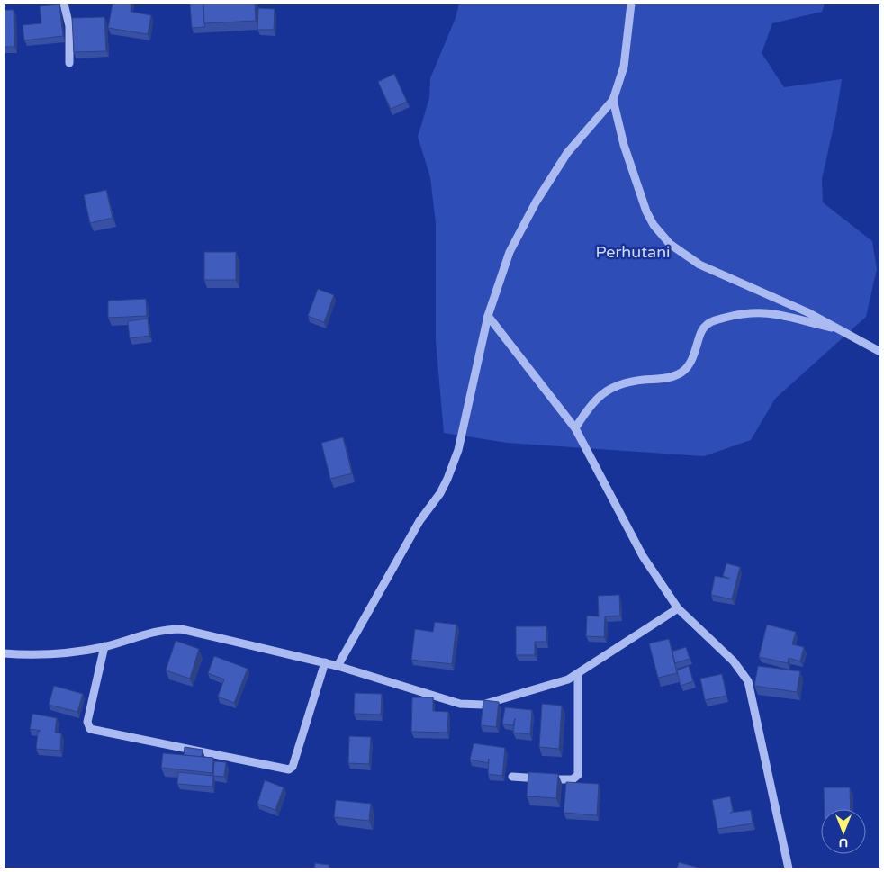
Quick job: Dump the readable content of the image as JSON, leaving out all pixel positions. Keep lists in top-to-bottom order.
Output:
{
  "parks": ["Perhutani"],
  "north": "bottom"
}
